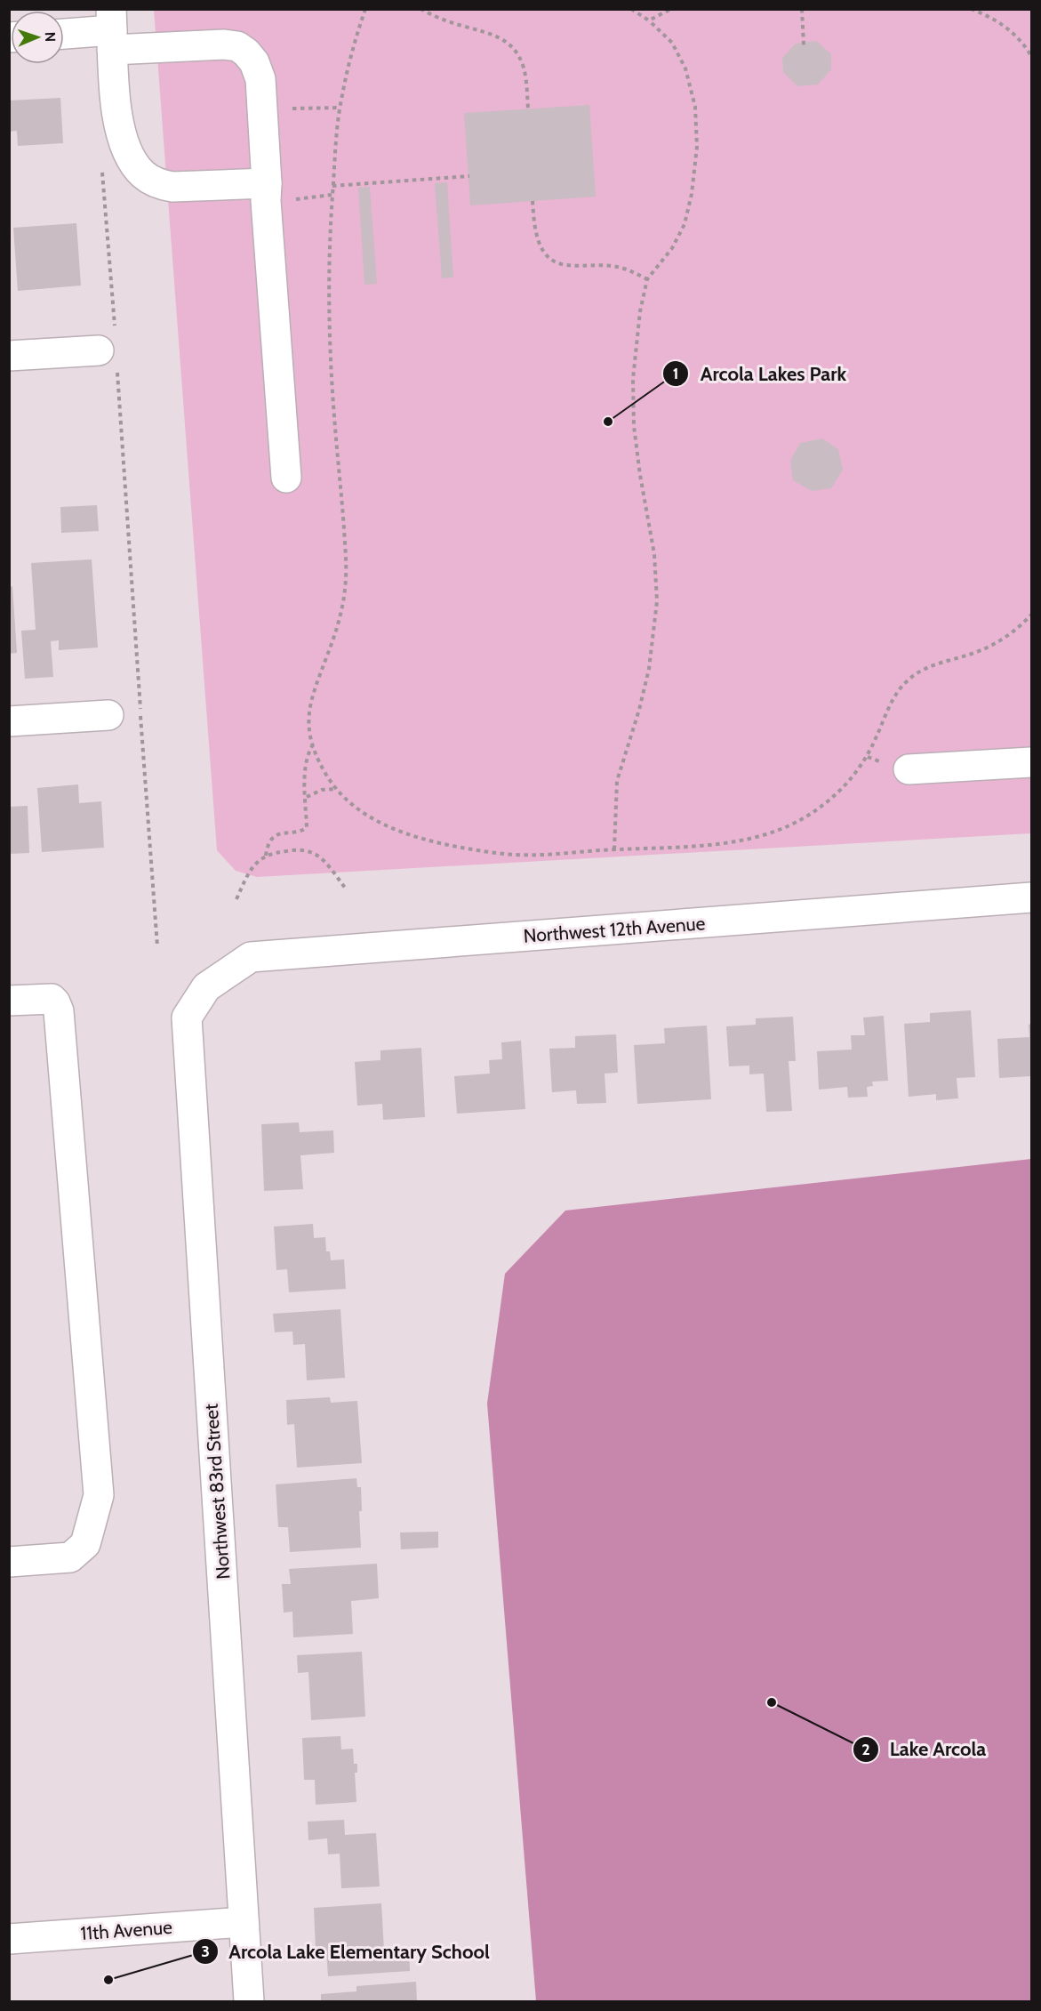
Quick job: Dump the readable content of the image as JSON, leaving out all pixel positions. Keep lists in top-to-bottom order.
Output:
{
  "streets": {
    "street": ["Northwest 12th Avenue", "Northwest 83rd Street", "11th Avenue"]
  },
  "crossings": [
    ["Northwest 12th Avenue", "Northwest 83rd Street"],
    ["Northwest 83rd Street", "11th Avenue"]
  ],
  "places": ["Arcola Lakes Park", "Lake Arcola", "Arcola Lake Elementary School"],
  "north": "right"
}
